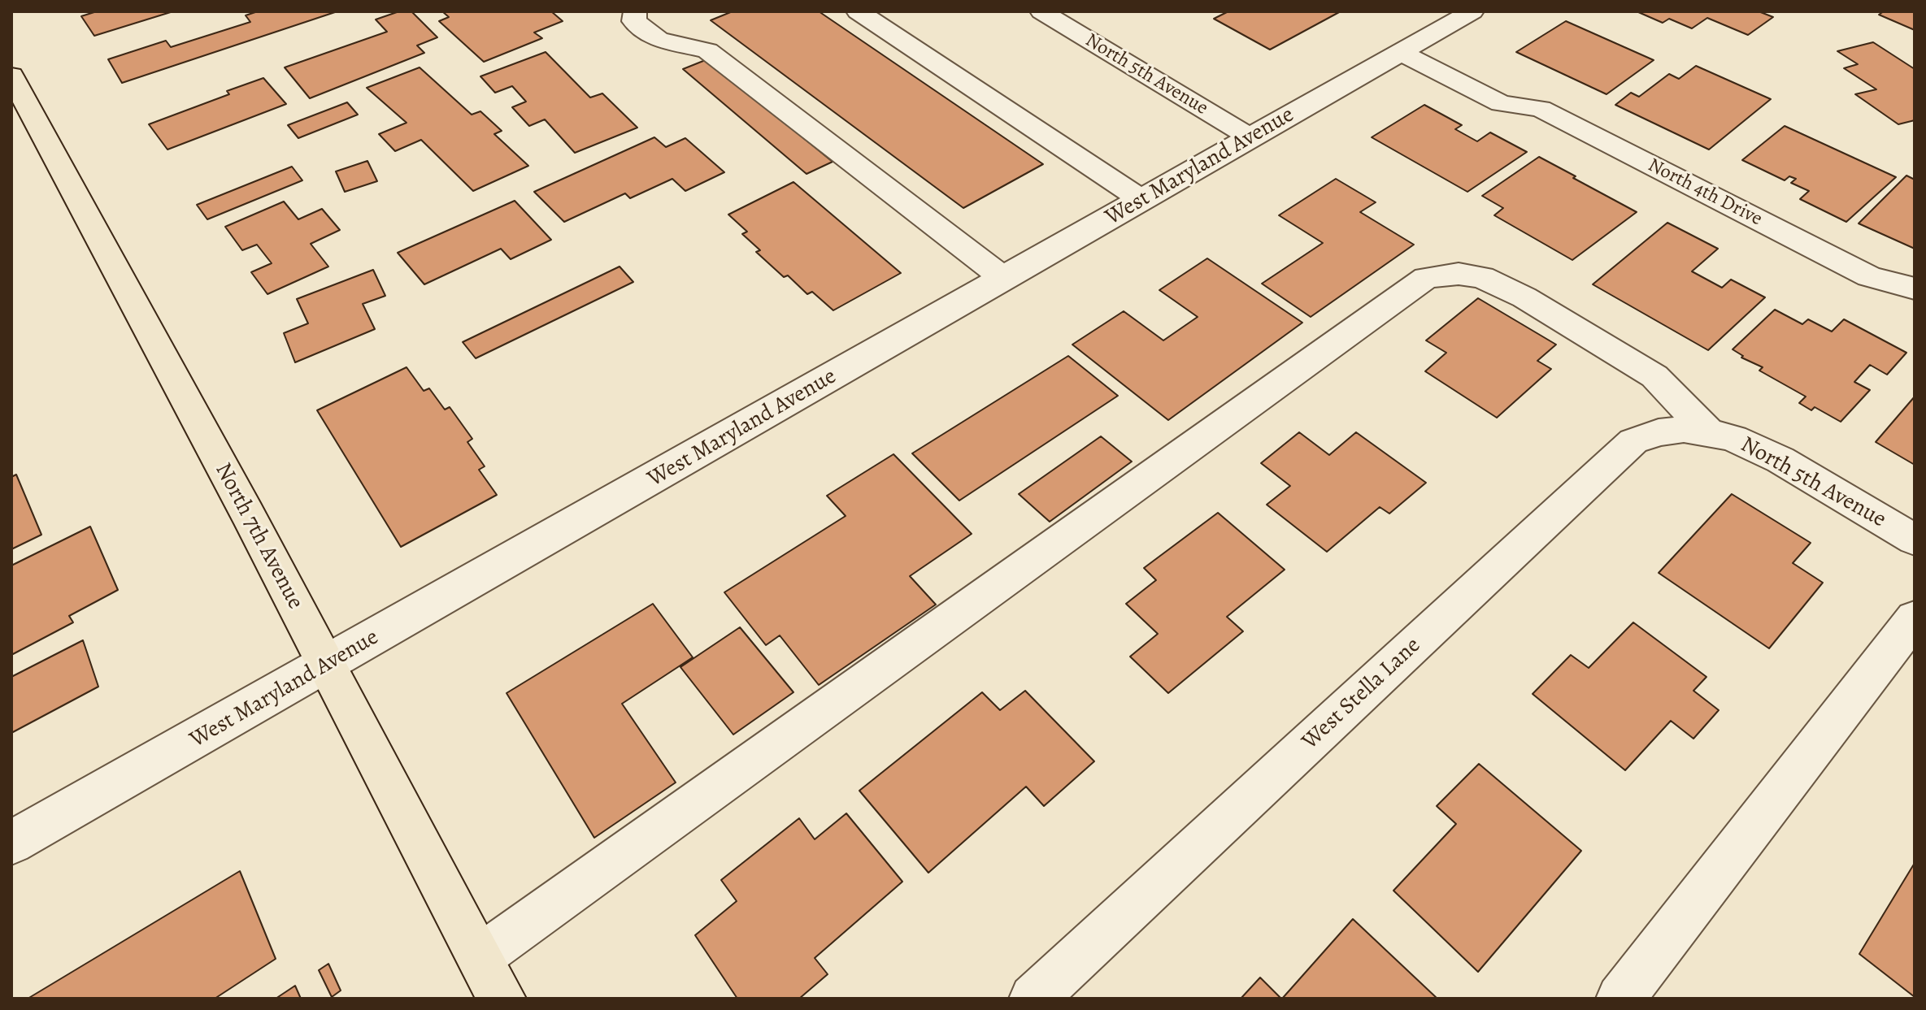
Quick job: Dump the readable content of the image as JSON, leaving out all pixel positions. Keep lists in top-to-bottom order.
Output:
{
  "streets": {
    "main road": ["North 7th Avenue"],
    "street": [
      "North 5th Avenue",
      "West Maryland Avenue",
      "North 4th Drive",
      "West Stella Lane"
    ]
  },
  "crossings": [
    ["North 5th Avenue", "West Maryland Avenue"],
    ["North 5th Avenue", "West Stella Lane"],
    ["West Maryland Avenue", "North 4th Drive"],
    ["West Maryland Avenue", "North 7th Avenue"]
  ]
}
